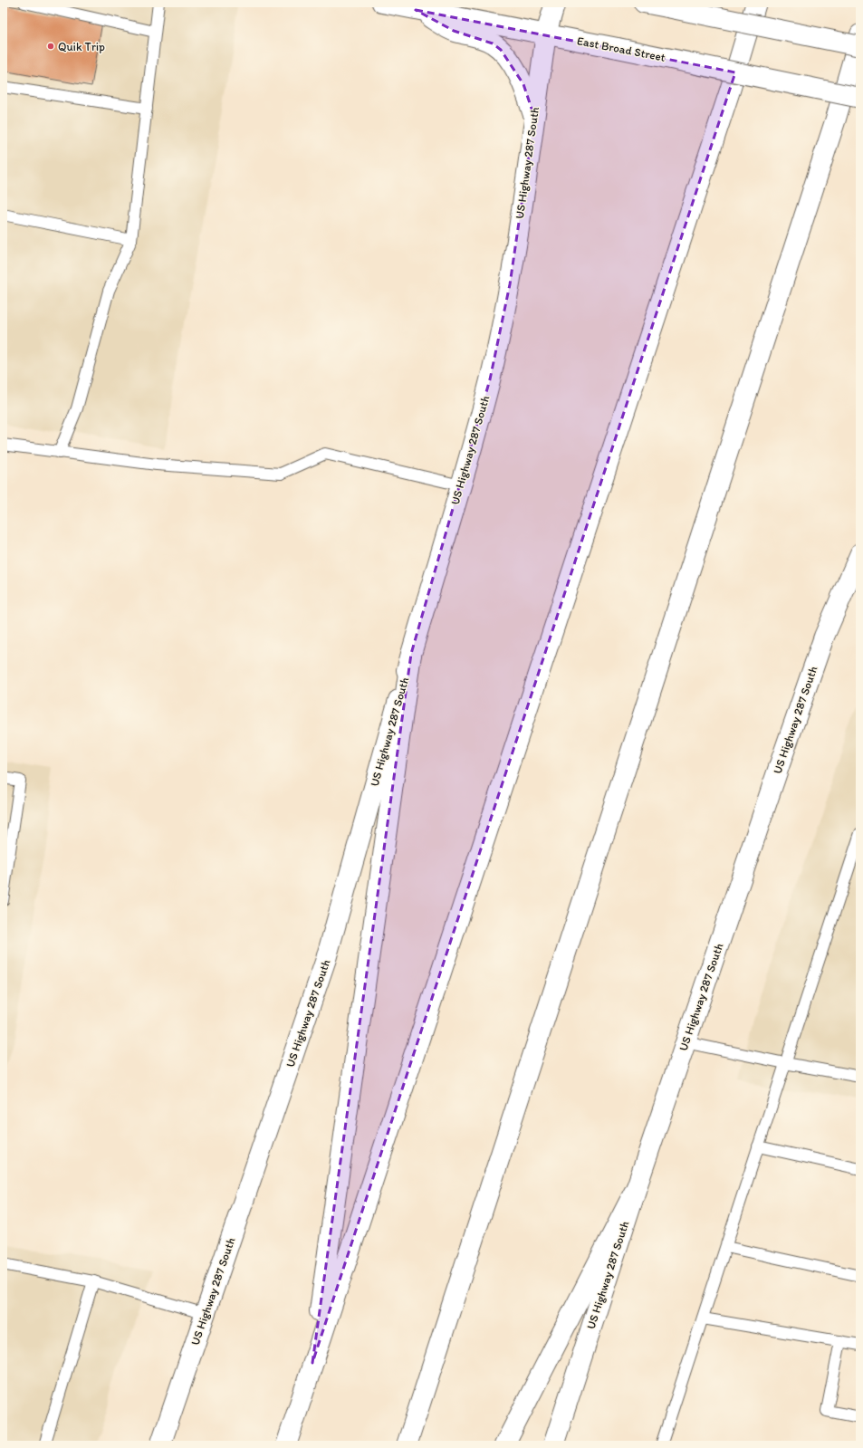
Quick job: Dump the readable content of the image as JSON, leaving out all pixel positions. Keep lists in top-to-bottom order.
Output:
{
  "streets": {
    "main road": ["East Broad Street", "US Highway 287 South"]
  },
  "crossings": [
    ["East Broad Street", "US Highway 287 South"]
  ],
  "places": ["Quik Trip"]
}
